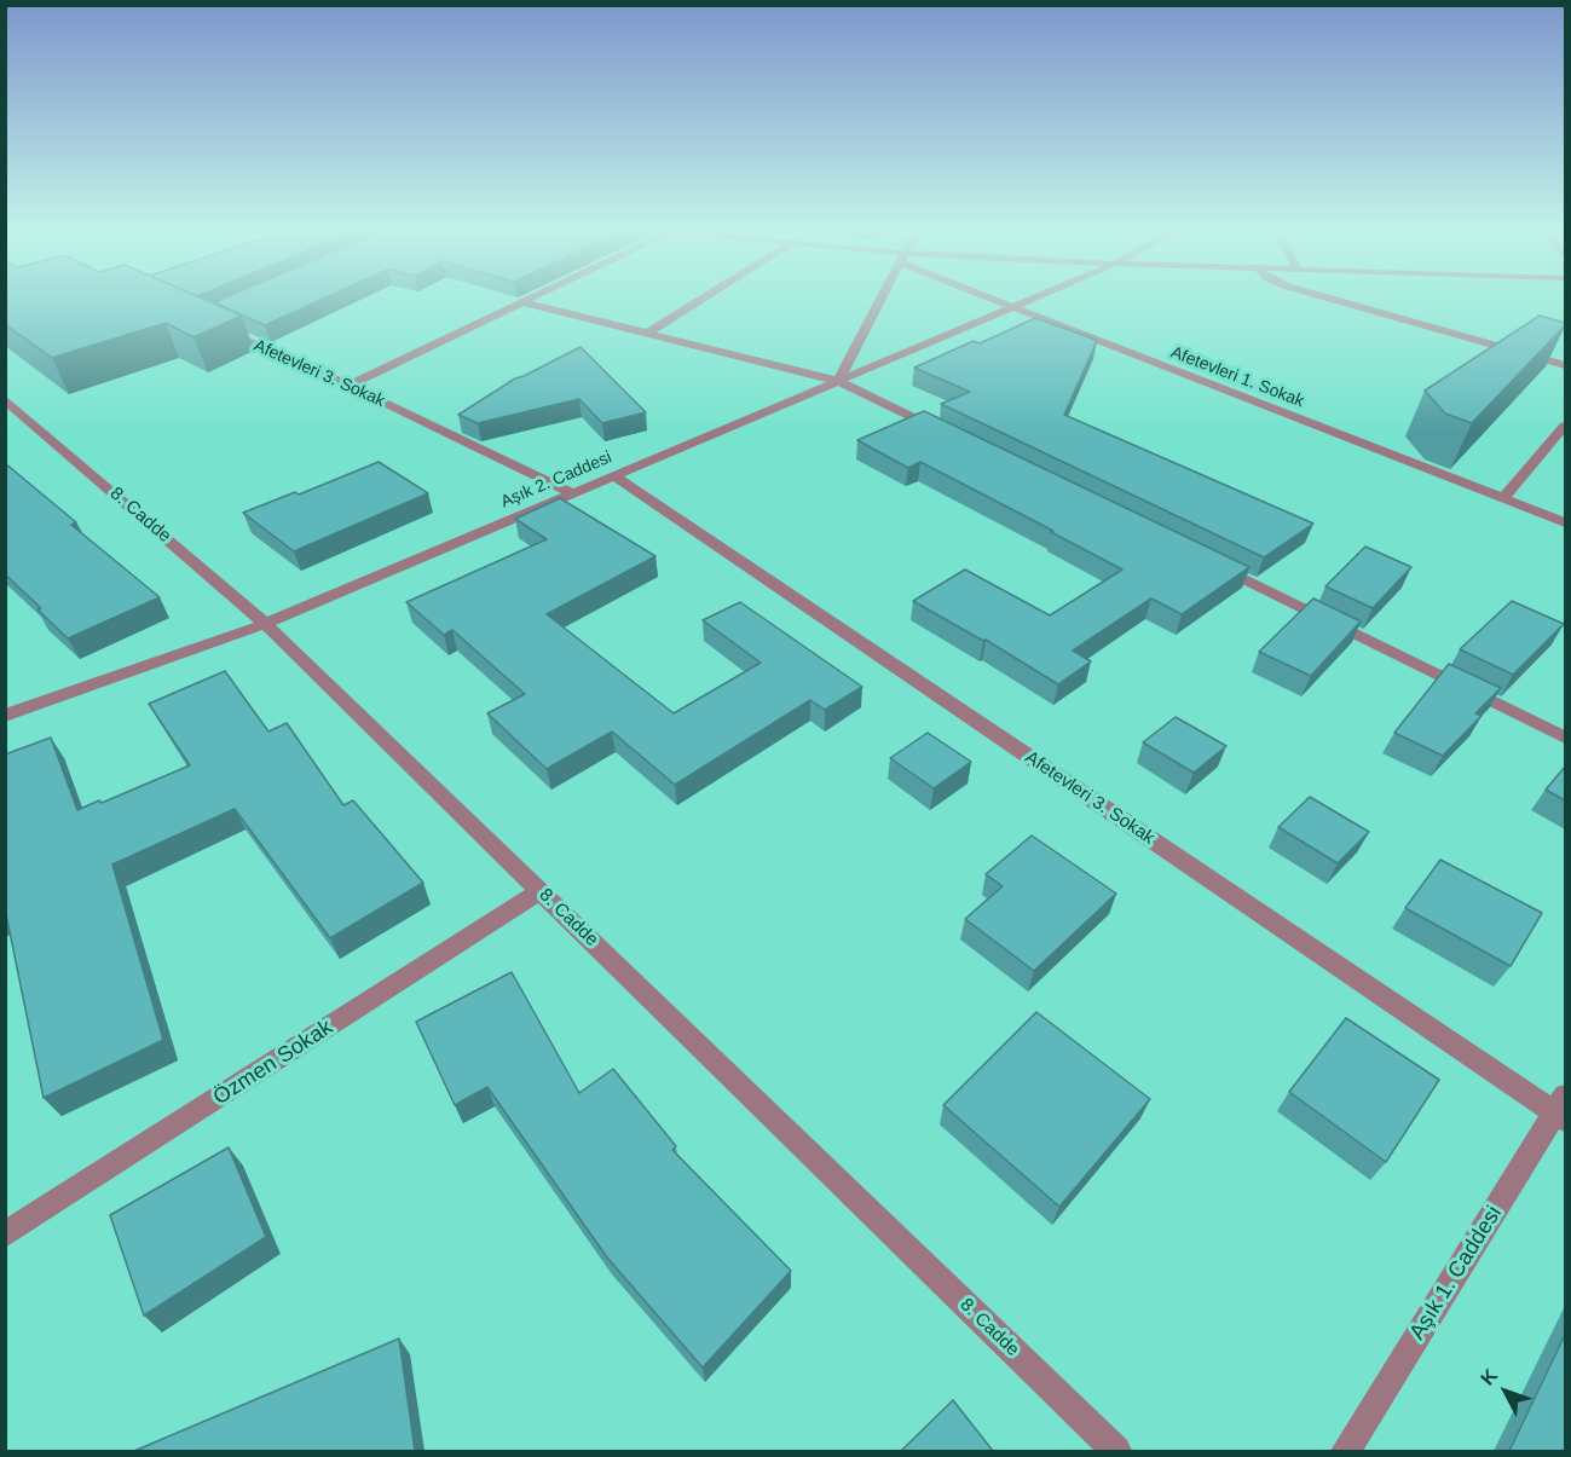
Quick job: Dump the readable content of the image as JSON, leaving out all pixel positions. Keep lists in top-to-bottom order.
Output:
{
  "streets": {
    "street": [
      "Afetevleri 3. Sokak",
      "Afetevleri 1. Sokak",
      "Aşık 2. Caddesi",
      "8. Cadde",
      "Özmen Sokak",
      "Aşık 1. Caddesi"
    ]
  },
  "crossings": [
    ["Afetevleri 3. Sokak", "Aşık 2. Caddesi"],
    ["Afetevleri 3. Sokak", "Aşık 1. Caddesi"],
    ["Afetevleri 1. Sokak", "Aşık 2. Caddesi"],
    ["Aşık 2. Caddesi", "8. Cadde"],
    ["8. Cadde", "Özmen Sokak"]
  ],
  "north": "top left"
}
